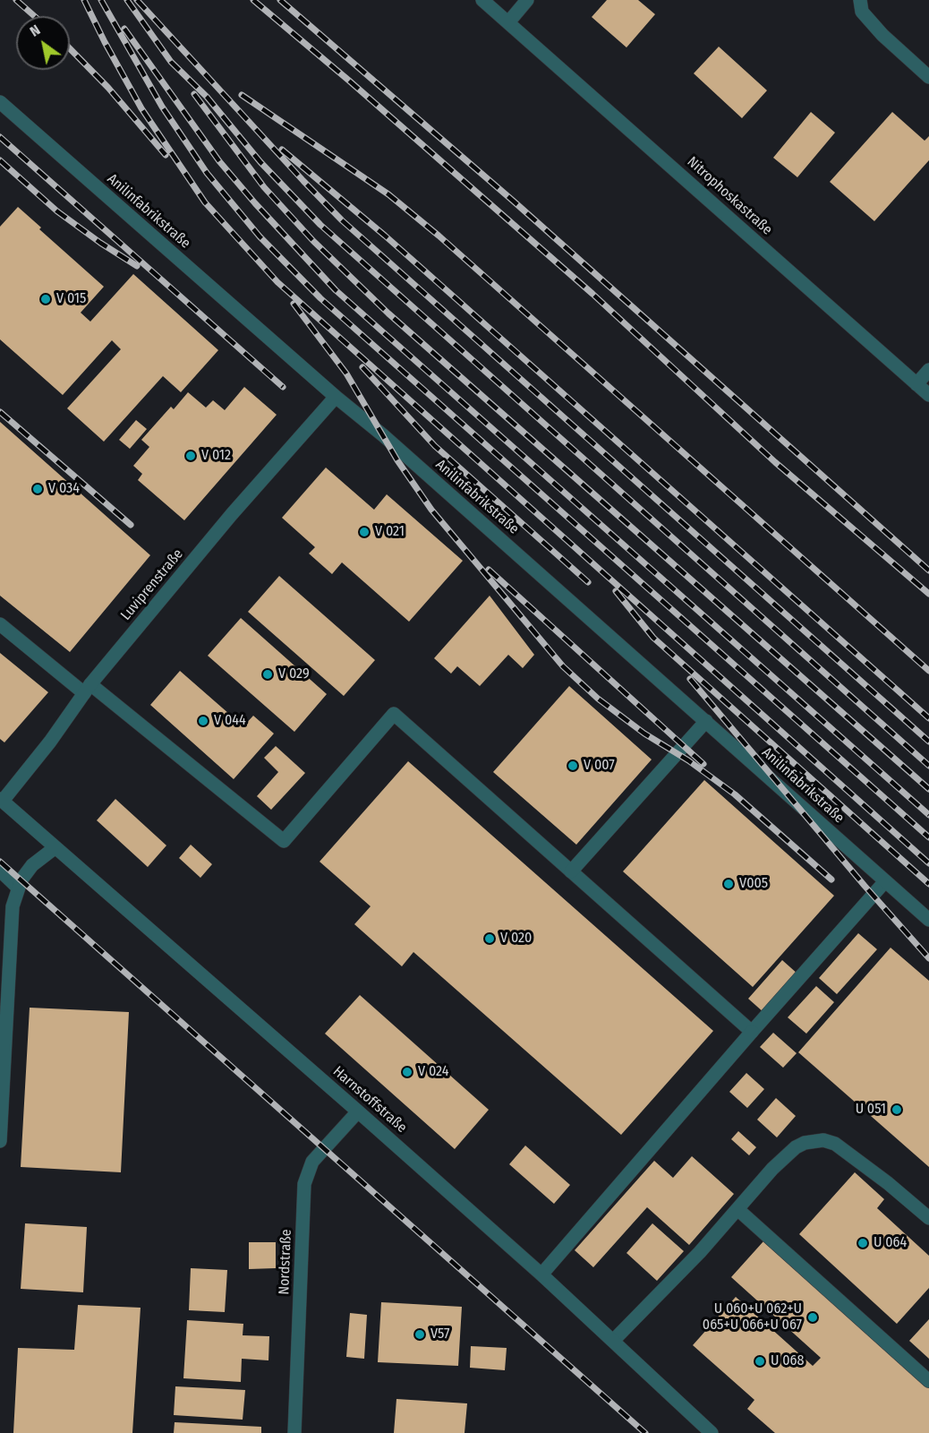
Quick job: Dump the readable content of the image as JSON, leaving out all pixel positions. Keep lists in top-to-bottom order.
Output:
{
  "streets": {
    "street": [
      "Nitrophoskastraße",
      "Anilinfabrikstraße",
      "Luviprenstraße",
      "Harnstoffstraße",
      "Nordstraße"
    ]
  },
  "crossings": [
    ["Anilinfabrikstraße", "Luviprenstraße"],
    ["Luviprenstraße", "Harnstoffstraße"],
    ["Harnstoffstraße", "Nordstraße"]
  ],
  "places": [
    "V 015",
    "V 012",
    "V 034",
    "V 021",
    "V 029",
    "V 044",
    "V 007",
    "V005",
    "V 020",
    "V 024",
    "U 051",
    "U 064",
    "U 060+U 062+U 065+U 066+U 067",
    "V57",
    "U 068"
  ],
  "north": "top left"
}
